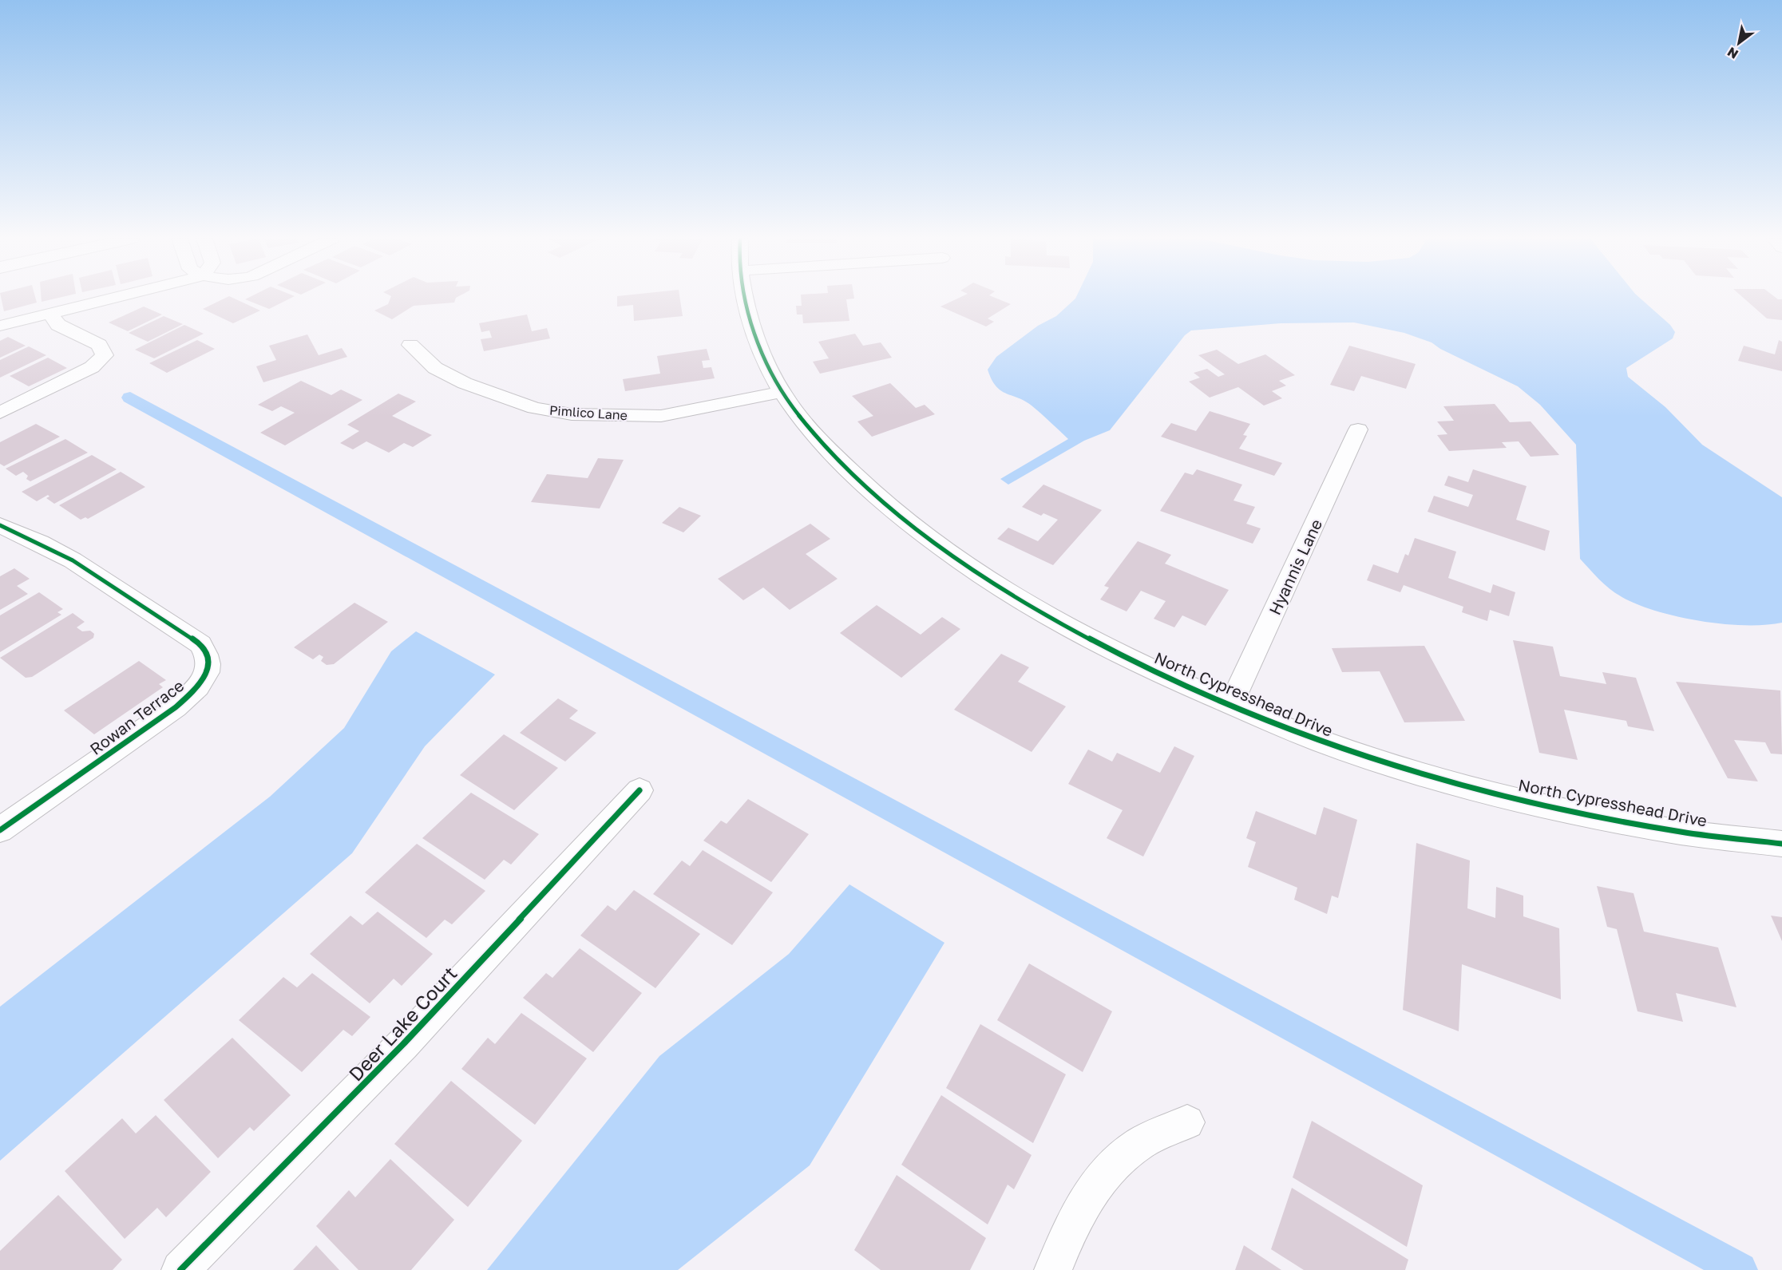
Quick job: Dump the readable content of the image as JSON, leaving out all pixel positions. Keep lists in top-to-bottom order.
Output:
{
  "streets": {
    "street": [
      "Pimlico Lane",
      "Hyannis Lane",
      "North Cypresshead Drive",
      "Rowan Terrace",
      "Deer Lake Court"
    ]
  },
  "crossings": [
    ["Pimlico Lane", "North Cypresshead Drive"],
    ["Hyannis Lane", "North Cypresshead Drive"]
  ],
  "north": "bottom left"
}
